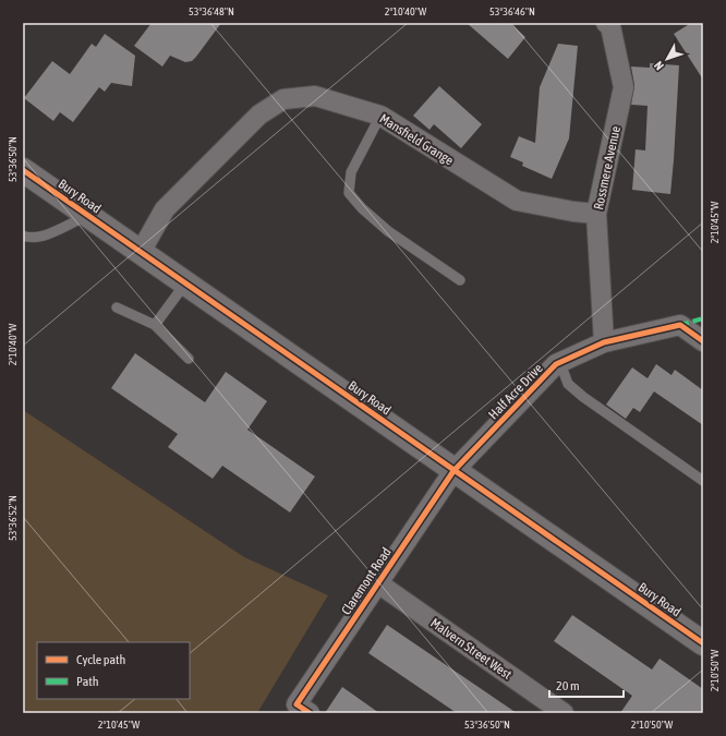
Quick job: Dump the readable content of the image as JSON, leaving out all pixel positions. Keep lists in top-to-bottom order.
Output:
{
  "streets": {
    "main road": ["Bury Road"],
    "street": [
      "Mansfield Grange",
      "Rossmere Avenue",
      "Half Acre Drive",
      "Claremont Road",
      "Malvern Street West"
    ]
  },
  "crossings": [
    ["Mansfield Grange", "Rossmere Avenue"],
    ["Mansfield Grange", "Bury Road"],
    ["Rossmere Avenue", "Half Acre Drive"],
    ["Bury Road", "Half Acre Drive"],
    ["Bury Road", "Claremont Road"],
    ["Half Acre Drive", "Claremont Road"],
    ["Claremont Road", "Malvern Street West"]
  ],
  "legend": ["Cycle path", "Path"],
  "scale_bar": "20 m",
  "north": "bottom left",
  "coordinates": [
    "53°36'48\"N",
    "2°10'40\"W",
    "53°36'46\"N",
    "53°36'50\"N",
    "2°10'45\"W",
    "53°36'52\"N",
    "2°10'50\"W"
  ]
}
